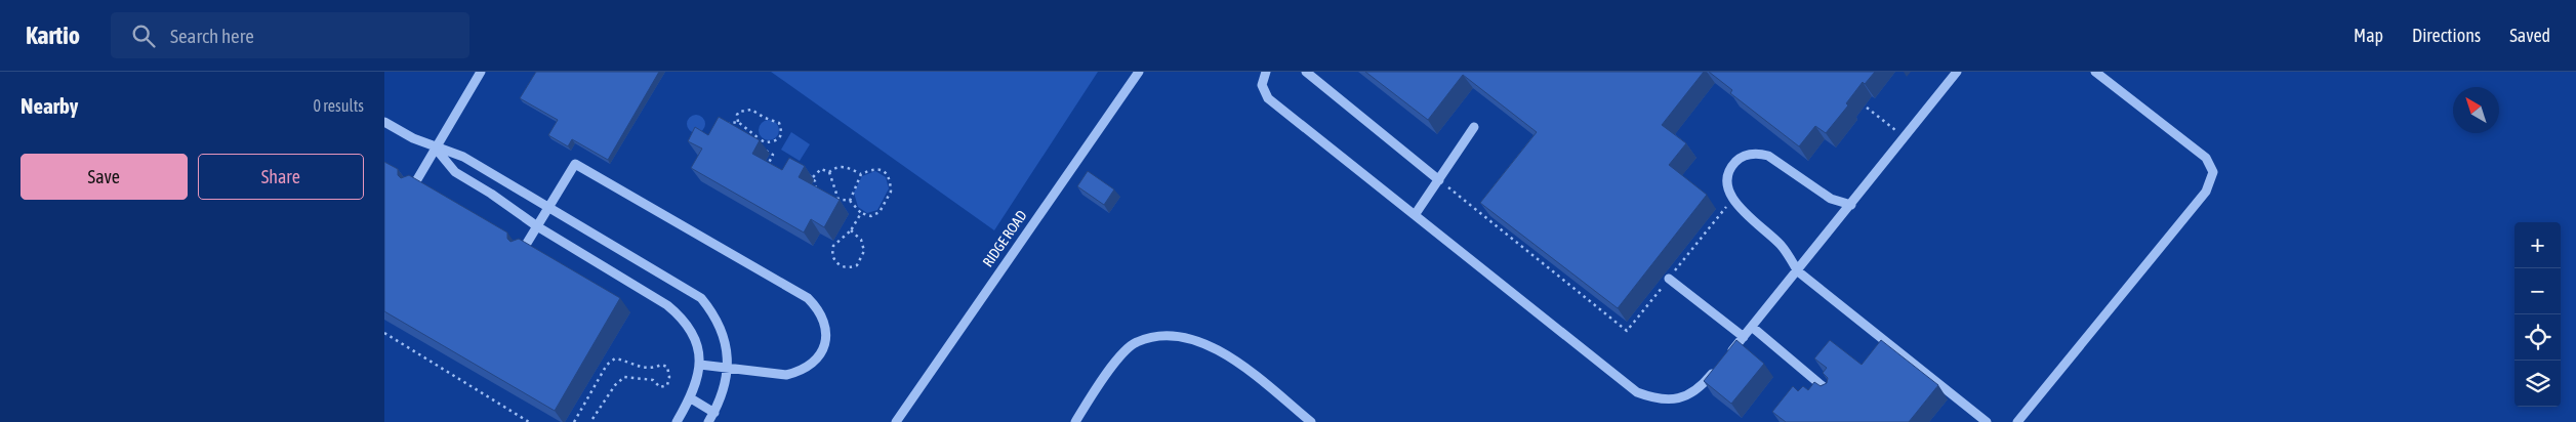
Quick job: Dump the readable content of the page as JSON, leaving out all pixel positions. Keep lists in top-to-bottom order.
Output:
{
  "streets": {
    "street": ["RIDGE ROAD"]
  },
  "north": "top left",
  "page": {
    "header": "Kartio",
    "search": "Search here",
    "nav": ["Map", "Directions", "Saved"],
    "heading": ["Nearby", "0 results"],
    "buttons": ["Save", "Share"],
    "map_buttons": ["+", "−"]
  }
}
